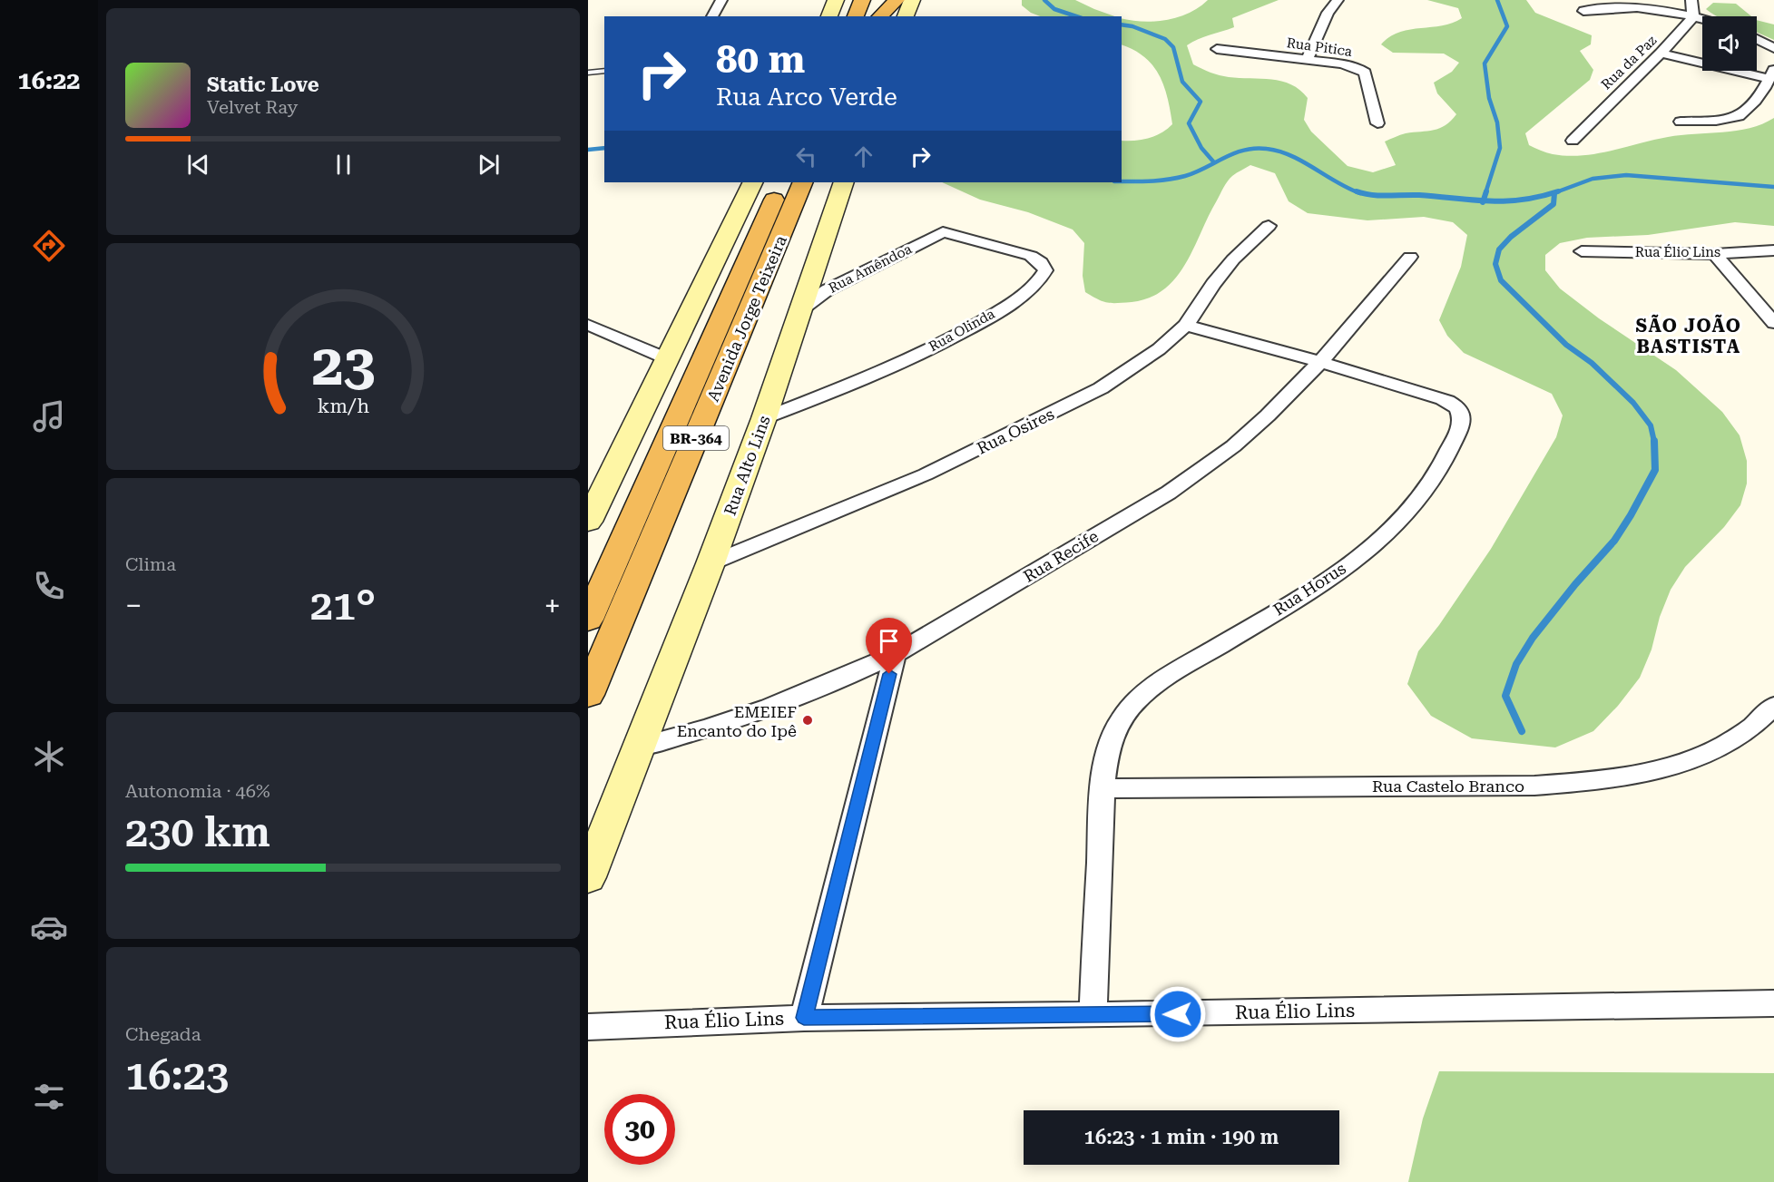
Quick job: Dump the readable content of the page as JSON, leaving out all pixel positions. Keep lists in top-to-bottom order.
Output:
{
  "streets": {
    "highway": ["Avenida Jorge Teixeira", "BR-364"],
    "main road": ["Rua Alto Lins"],
    "street": [
      "Rua Pitica",
      "Rua da Paz",
      "Rua Élio Lins",
      "Rua Amêndoa",
      "Rua Olinda",
      "Rua Osires",
      "Rua Recife",
      "Rua Horus",
      "Rua Castelo Branco"
    ]
  },
  "crossings": [
    ["Rua Élio Lins", "Rua Horus"],
    ["Rua Amêndoa", "Rua Olinda"],
    ["Rua Amêndoa", "Rua Alto Lins"],
    ["Rua Olinda", "Rua Alto Lins"],
    ["Rua Osires", "Rua Alto Lins"],
    ["Rua Osires", "Rua Horus"],
    ["Rua Alto Lins", "Rua Recife"],
    ["Rua Recife", "Rua Horus"],
    ["Rua Horus", "Rua Castelo Branco"]
  ],
  "districts": ["SÃO JOÃO BASTISTA"],
  "places": ["EMEIEF Encanto do Ipê"],
  "page": {
    "tabs": "16:22",
    "turn": ["80 m", "Rua Arco Verde"],
    "song": ["Static Love", "Velvet Ray"],
    "tile": [
      "Clima",
      ["Autonomia · 46%", "230 km"],
      ["Chegada", "16:23"]
    ],
    "heat": ["−", "21°", "+"],
    "limit": "30",
    "trip": "16:23 · 1 min · 190 m",
    "gauge": ["23", "km/h"]
  }
}
